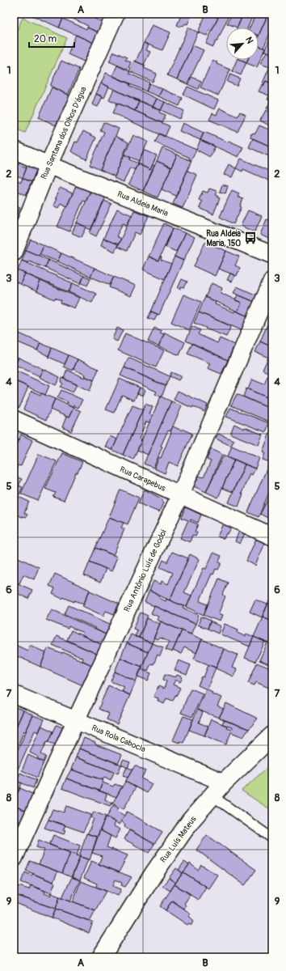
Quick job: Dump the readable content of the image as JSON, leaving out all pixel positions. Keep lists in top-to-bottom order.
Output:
{
  "streets": {
    "main road": ["Rua Luís Mateus"],
    "street": [
      "Rua Santana dos Olhos D'água",
      "Rua Aldeia Maria",
      "Rua Carapebus",
      "Rua Antônio Luís de Godoi",
      "Rua Rola Cabocla"
    ]
  },
  "crossings": [
    ["Rua Santana dos Olhos D'água", "Rua Aldeia Maria"],
    ["Rua Carapebus", "Rua Antônio Luís de Godoi"],
    ["Rua Antônio Luís de Godoi", "Rua Rola Cabocla"],
    ["Rua Rola Cabocla", "Rua Luís Mateus"]
  ],
  "places": {
    "bus stop": ["Rua Aldeia Maria, 150"]
  },
  "scale_bar": "20 m",
  "north": "top right",
  "grid": {
    "columns": ["A", "B"],
    "rows": [
      "1",
      "2",
      "3",
      "4",
      "5",
      "6",
      "7",
      "8",
      "9"
    ]
  }
}
